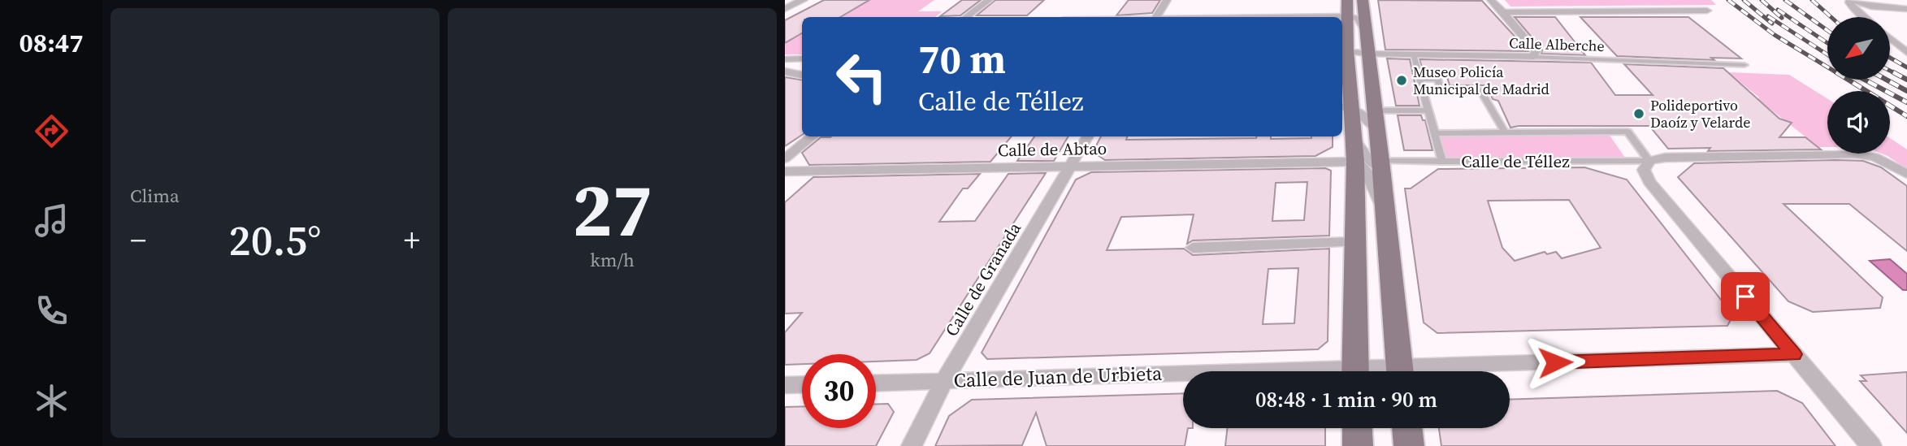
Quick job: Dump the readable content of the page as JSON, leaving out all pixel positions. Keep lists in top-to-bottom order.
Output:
{
  "streets": {
    "street": [
      "Calle Alberche",
      "Calle de Abtao",
      "Calle de Téllez",
      "Calle de Granada",
      "Calle de Juan de Urbieta"
    ]
  },
  "crossings": [
    ["Calle de Abtao", "Calle de Granada"],
    ["Calle de Granada", "Calle de Juan de Urbieta"]
  ],
  "places": ["Museo Policía Municipal de Madrid", "Polideportivo Daoíz y Velarde"],
  "north": "bottom left",
  "page": {
    "tabs": "08:47",
    "tile": [
      "Clima",
      ["27", "km/h"]
    ],
    "turn": ["70 m", "Calle de Téllez"],
    "heat": ["−", "20.5°", "+"],
    "limit": "30",
    "trip": "08:48 · 1 min · 90 m"
  }
}
